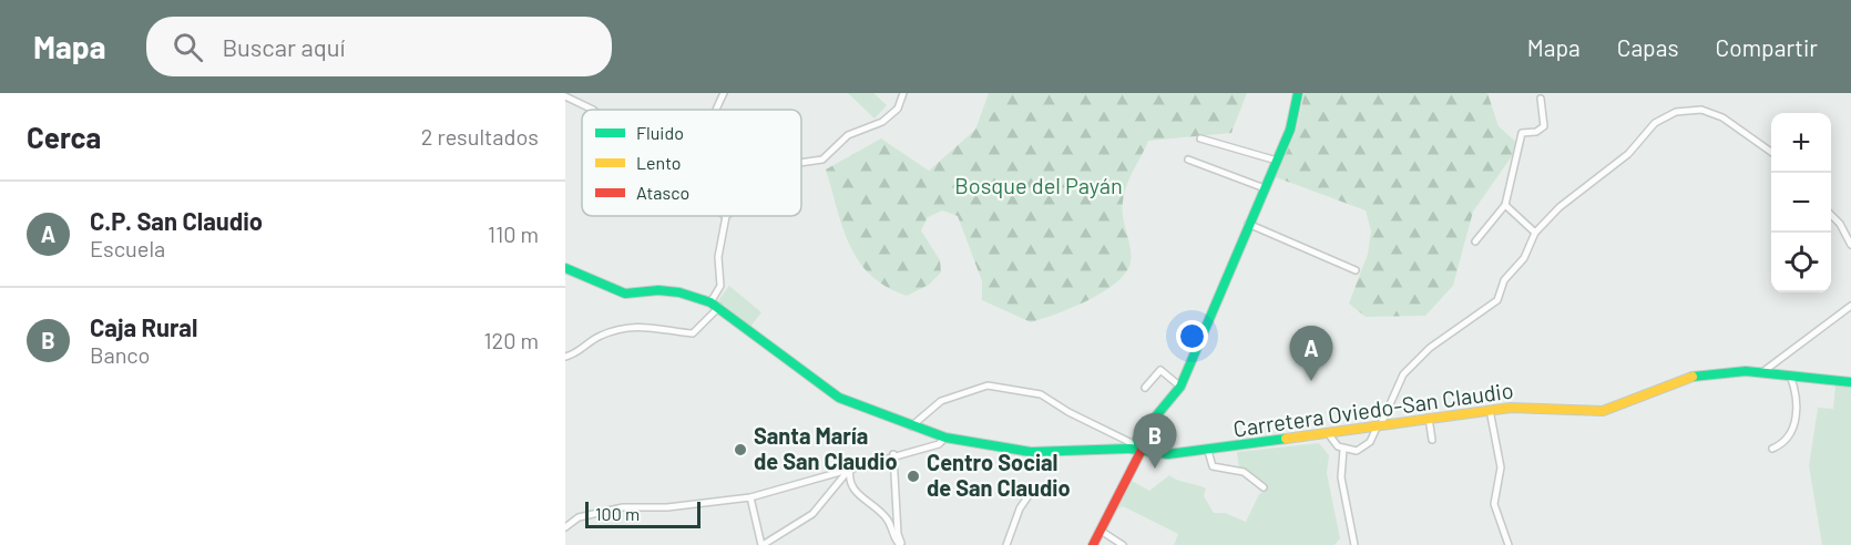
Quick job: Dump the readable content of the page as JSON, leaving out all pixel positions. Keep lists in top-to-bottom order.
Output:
{
  "streets": {
    "street": ["Carretera Oviedo-San Claudio"]
  },
  "parks": ["Bosque del Payán"],
  "places": ["Santa María de San Claudio", "Centro Social de San Claudio"],
  "legend": ["Fluido", "Lento", "Atasco"],
  "scale_bar": "100 m",
  "page": {
    "header": "Mapa",
    "search": "Buscar aquí",
    "nav": ["Mapa", "Capas", "Compartir"],
    "heading": ["Cerca", "2 resultados"],
    "map_buttons": ["+", "−"],
    "list": [
      {
        "mark": "A",
        "name": "C.P. San Claudio",
        "note": "Escuela",
        "value": "110 m"
      },
      {
        "mark": "B",
        "name": "Caja Rural",
        "note": "Banco",
        "value": "120 m"
      }
    ],
    "pins": ["A", "B"],
    "scale": "100 m"
  }
}
